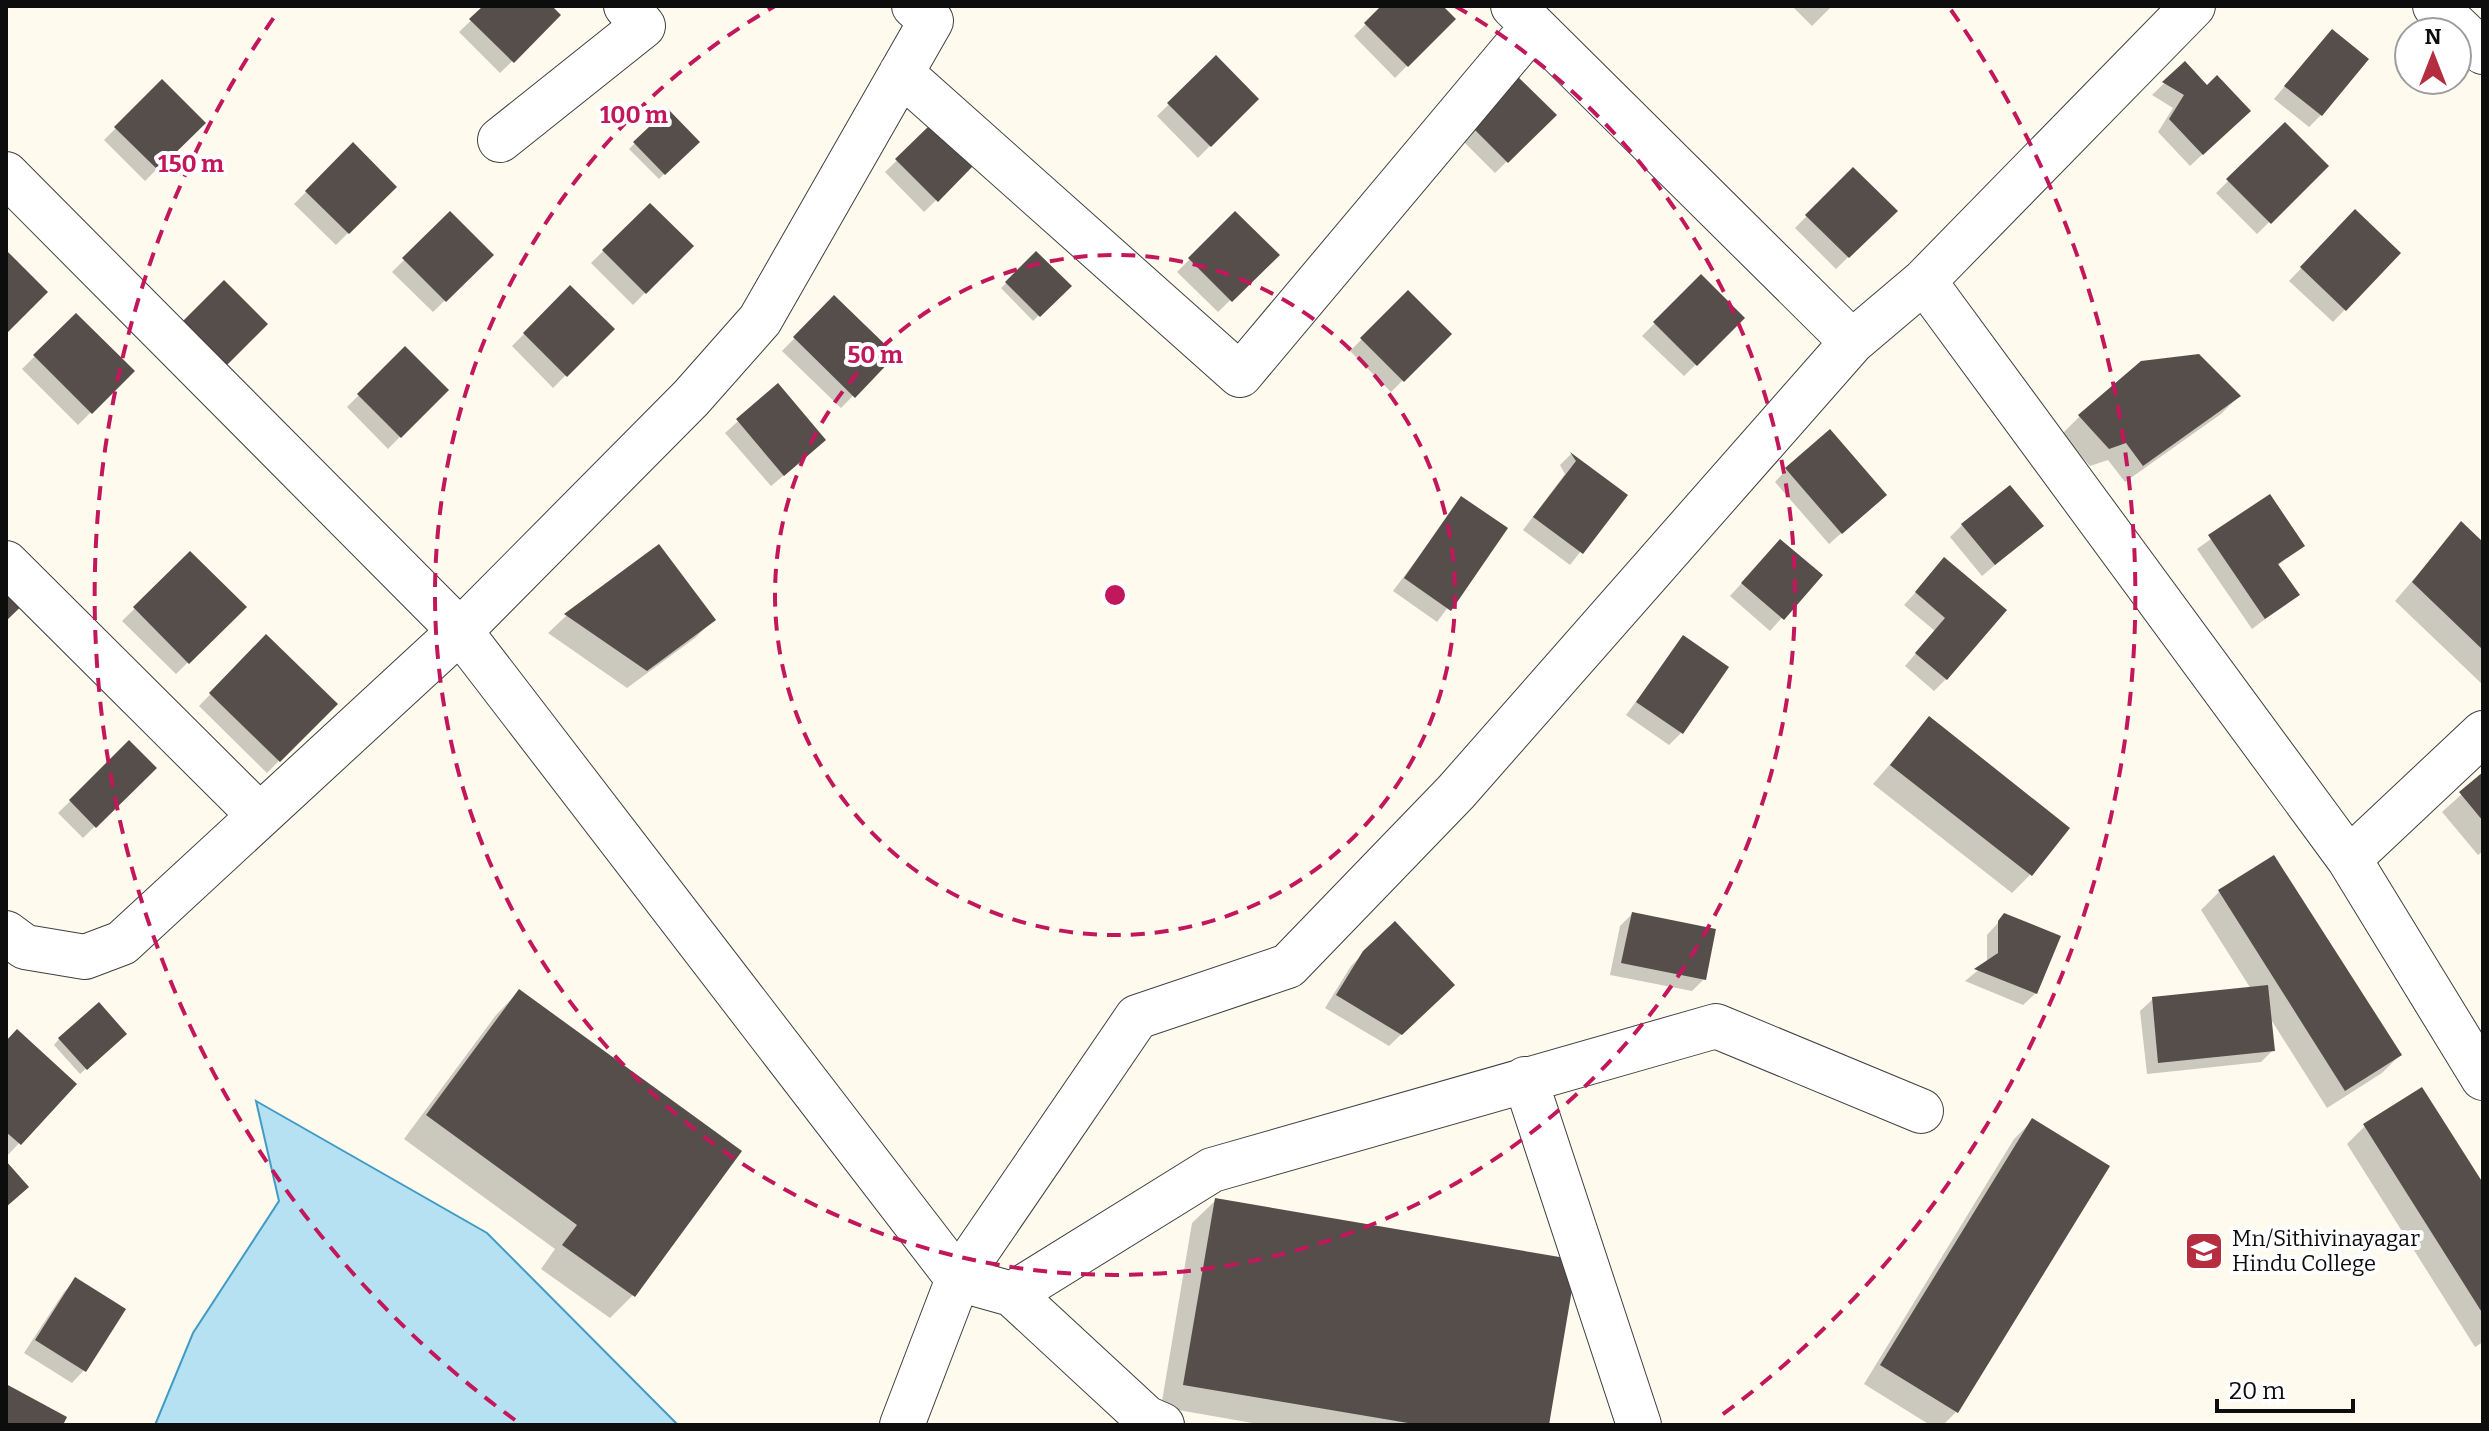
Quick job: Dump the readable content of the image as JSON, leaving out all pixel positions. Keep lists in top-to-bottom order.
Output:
{
  "places": {
    "school or university": ["Mn/Sithivinayagar Hindu College"]
  },
  "scale_bar": "20 m",
  "north": "top",
  "rings": ["100 m", "150 m", "50 m"]
}
